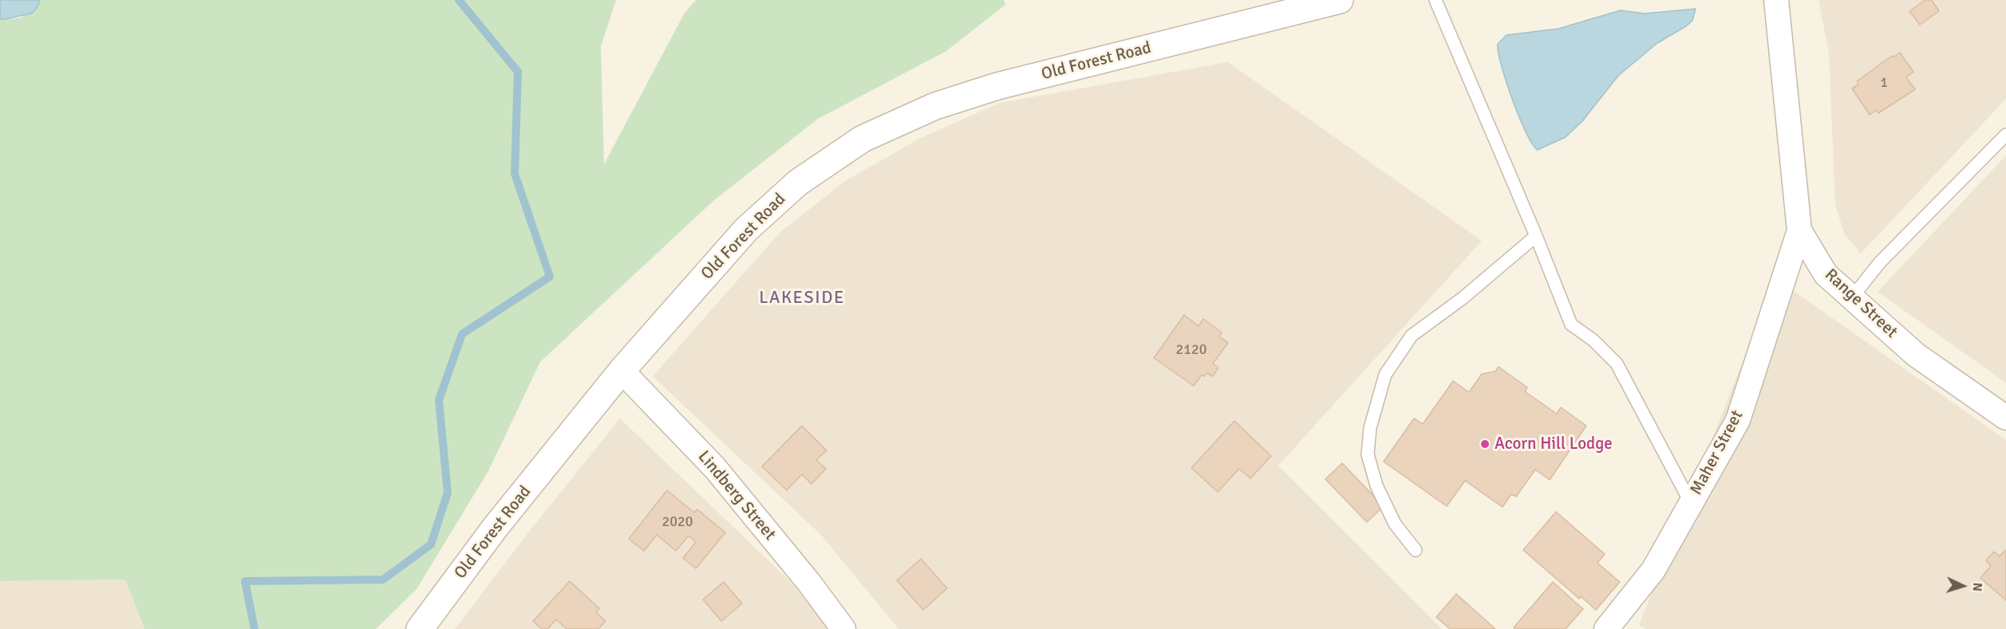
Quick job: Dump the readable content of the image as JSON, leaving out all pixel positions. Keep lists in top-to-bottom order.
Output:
{
  "streets": {
    "main road": ["Old Forest Road"],
    "street": ["Range Street", "Maher Street", "Lindberg Street"]
  },
  "crossings": [
    ["Old Forest Road", "Lindberg Street"],
    ["Range Street", "Maher Street"]
  ],
  "districts": ["LAKESIDE"],
  "places": ["Acorn Hill Lodge"],
  "house_numbers": ["1", "2120", "2020"],
  "north": "right"
}
